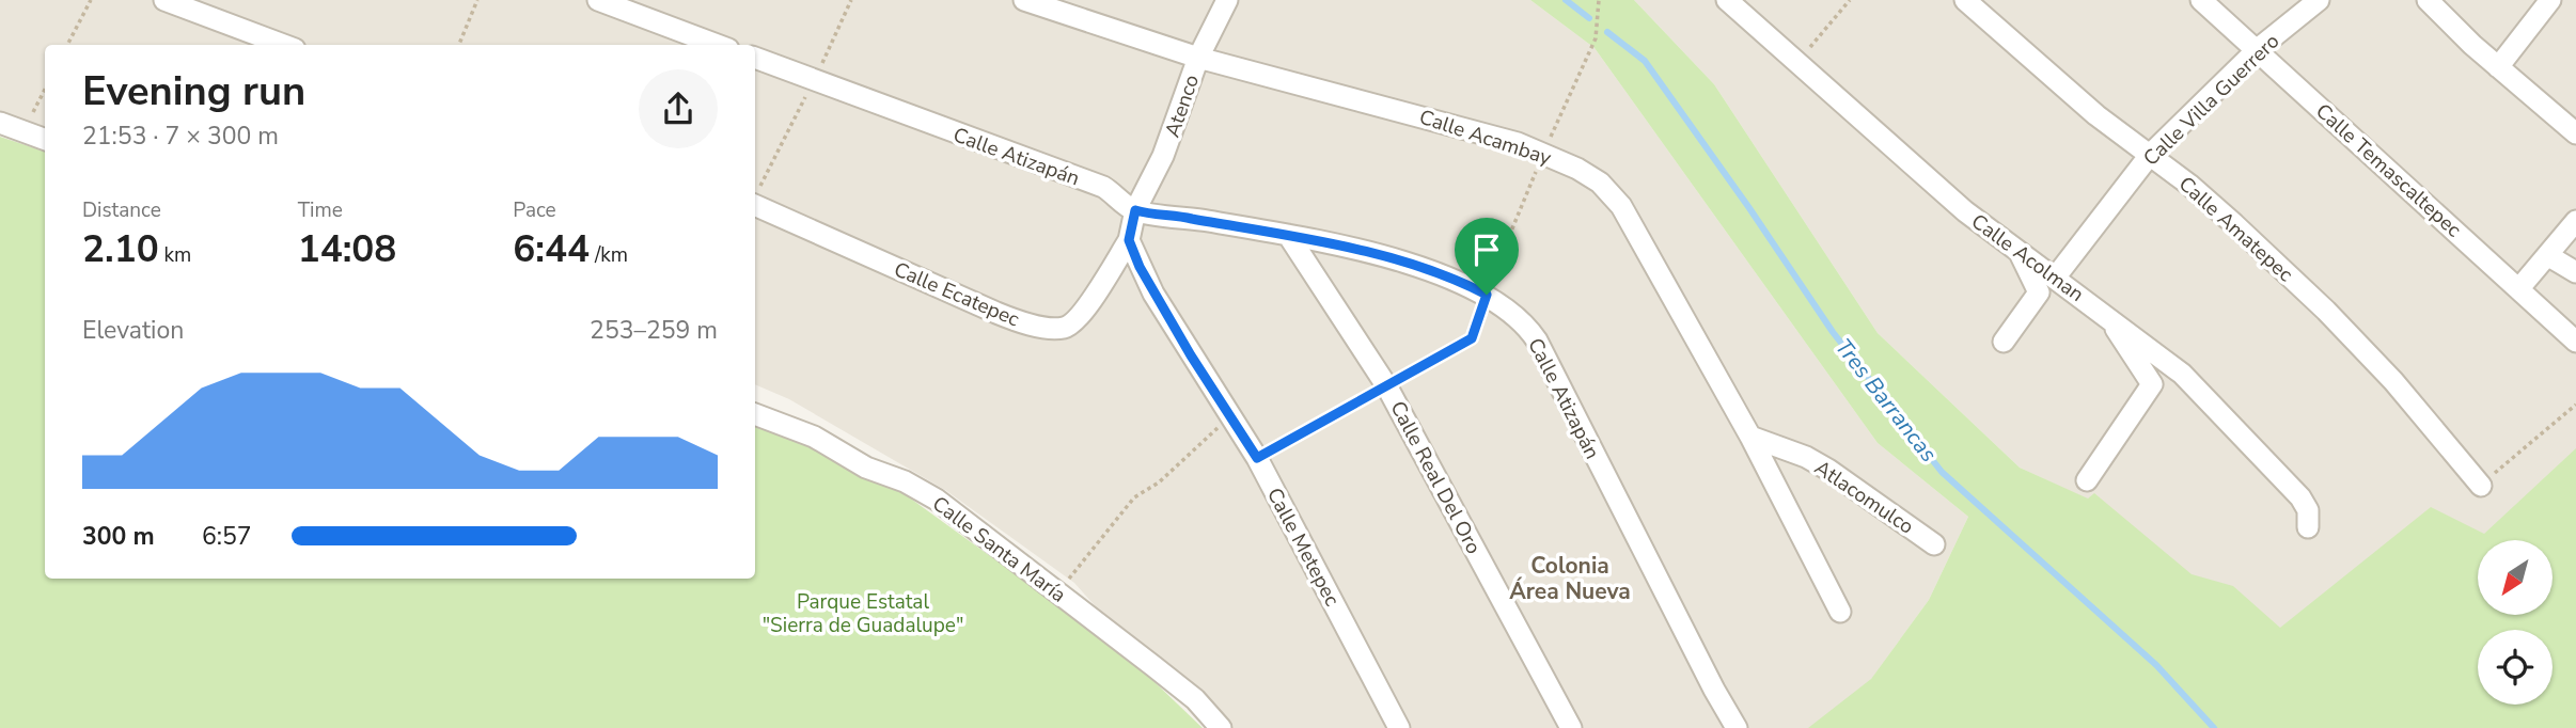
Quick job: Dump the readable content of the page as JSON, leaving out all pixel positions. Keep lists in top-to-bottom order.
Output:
{
  "streets": {
    "street": [
      "Calle Villa Guerrero",
      "Atenco",
      "Calle Acambay",
      "Calle Atizapán",
      "Calle Temascaltepec",
      "Calle Amatepec",
      "Calle Acolman",
      "Calle Ecatepec",
      "Calle Real Del Oro",
      "Atlacomulco",
      "Calle Metepec",
      "Calle Santa María"
    ]
  },
  "crossings": [
    ["Calle Villa Guerrero", "Calle Temascaltepec"],
    ["Calle Villa Guerrero", "Calle Amatepec"],
    ["Calle Villa Guerrero", "Calle Acolman"],
    ["Atenco", "Calle Acambay"],
    ["Atenco", "Calle Atizapán"],
    ["Calle Acambay", "Atlacomulco"],
    ["Calle Atizapán", "Calle Real Del Oro"],
    ["Calle Ecatepec", "Calle Metepec"]
  ],
  "districts": ["Colonia Área Nueva"],
  "water": ["Tres Barrancas"],
  "parks": ["Parque Estatal \"Sierra de Guadalupe\""],
  "north": "bottom left",
  "page": {
    "heading": ["Evening run", "21:53 · 7 × 300 m"],
    "stats": [
      ["Distance", "2.10 km"],
      ["Time", "14:08"],
      ["Pace", "6:44 /km"]
    ],
    "chart": ["Elevation", "253–259 m"],
    "list": [
      {
        "name": "300 m",
        "note": "6:57"
      }
    ]
  }
}
